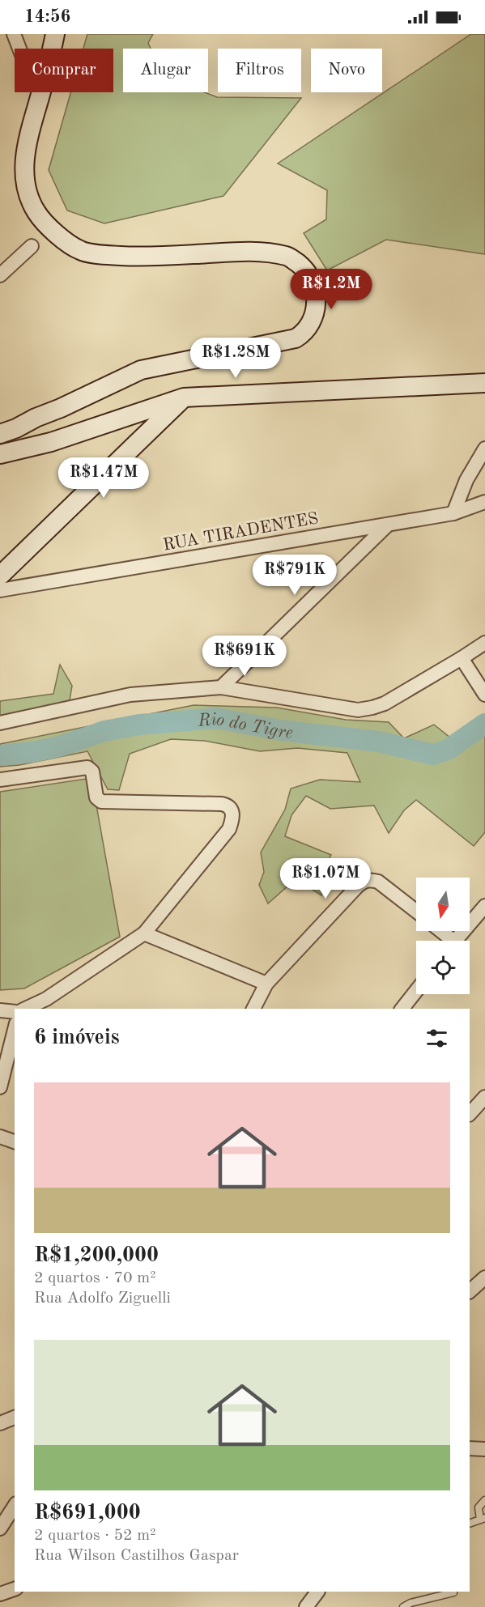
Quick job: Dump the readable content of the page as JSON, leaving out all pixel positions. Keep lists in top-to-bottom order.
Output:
{
  "streets": {
    "street": ["RUA TIRADENTES"]
  },
  "water": ["Rio do Tigre"],
  "north": "bottom",
  "page": {
    "status": "14:56",
    "chip": [
      "Comprar",
      "Alugar",
      "Filtros",
      "Novo"
    ],
    "price": [
      "R$1.2M",
      "R$1.28M",
      "R$1.47M",
      "R$791K",
      "R$691K",
      "R$1.07M"
    ],
    "heading": "6 imóveis",
    "list": [
      {
        "name": "R$1,200,000",
        "note": "2 quartos · 70 m² · Rua Adolfo Ziguelli"
      },
      {
        "name": "R$691,000",
        "note": "2 quartos · 52 m² · Rua Wilson Castilhos Gaspar"
      }
    ]
  }
}
